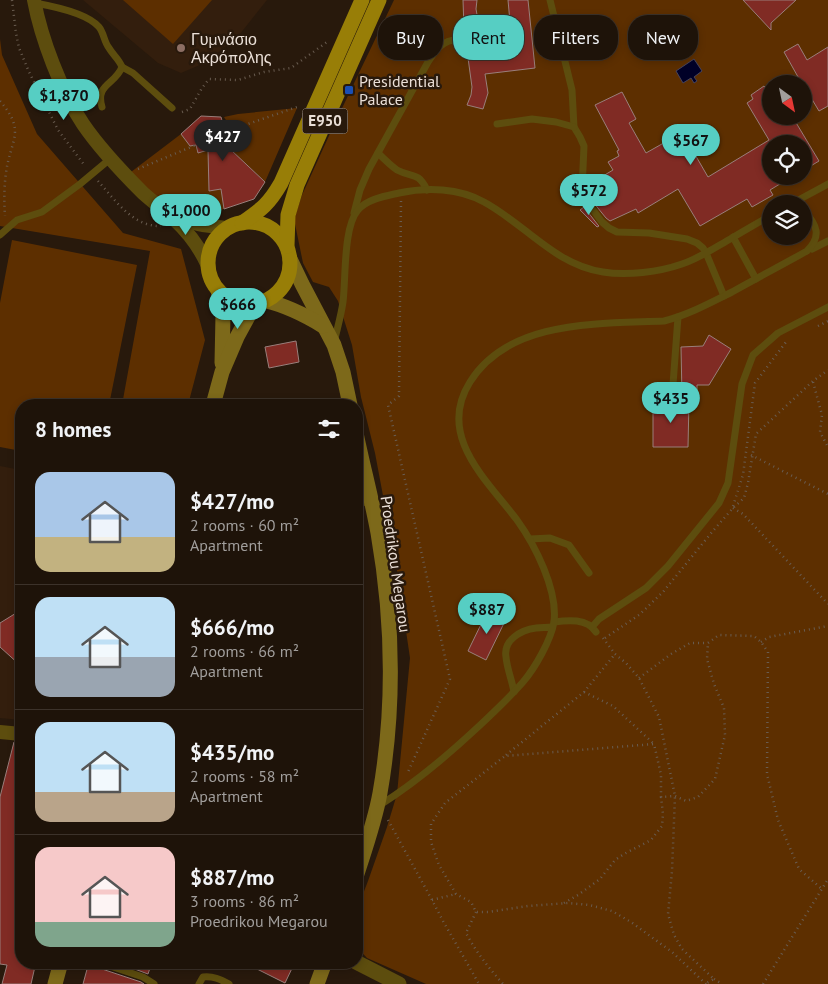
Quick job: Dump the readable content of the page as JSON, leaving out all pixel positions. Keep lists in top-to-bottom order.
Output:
{
  "streets": {
    "main road": ["E950", "Proedrikou Megarou"]
  },
  "places": {
    "other": ["Γυμνάσιο Ακρόπολης"],
    "transit": ["Presidential Palace"]
  },
  "north": "bottom right",
  "page": {
    "chip": [
      "Buy",
      "Rent",
      "Filters",
      "New"
    ],
    "price": [
      "$1,870",
      "$427",
      "$567",
      "$572",
      "$1,000",
      "$666",
      "$435",
      "$887"
    ],
    "heading": "8 homes",
    "list": [
      {
        "name": "$427/mo",
        "note": "2 rooms · 60 m² · Apartment"
      },
      {
        "name": "$666/mo",
        "note": "2 rooms · 66 m² · Apartment"
      },
      {
        "name": "$435/mo",
        "note": "2 rooms · 58 m² · Apartment"
      },
      {
        "name": "$887/mo",
        "note": "3 rooms · 86 m² · Proedrikou Megarou"
      }
    ]
  }
}
